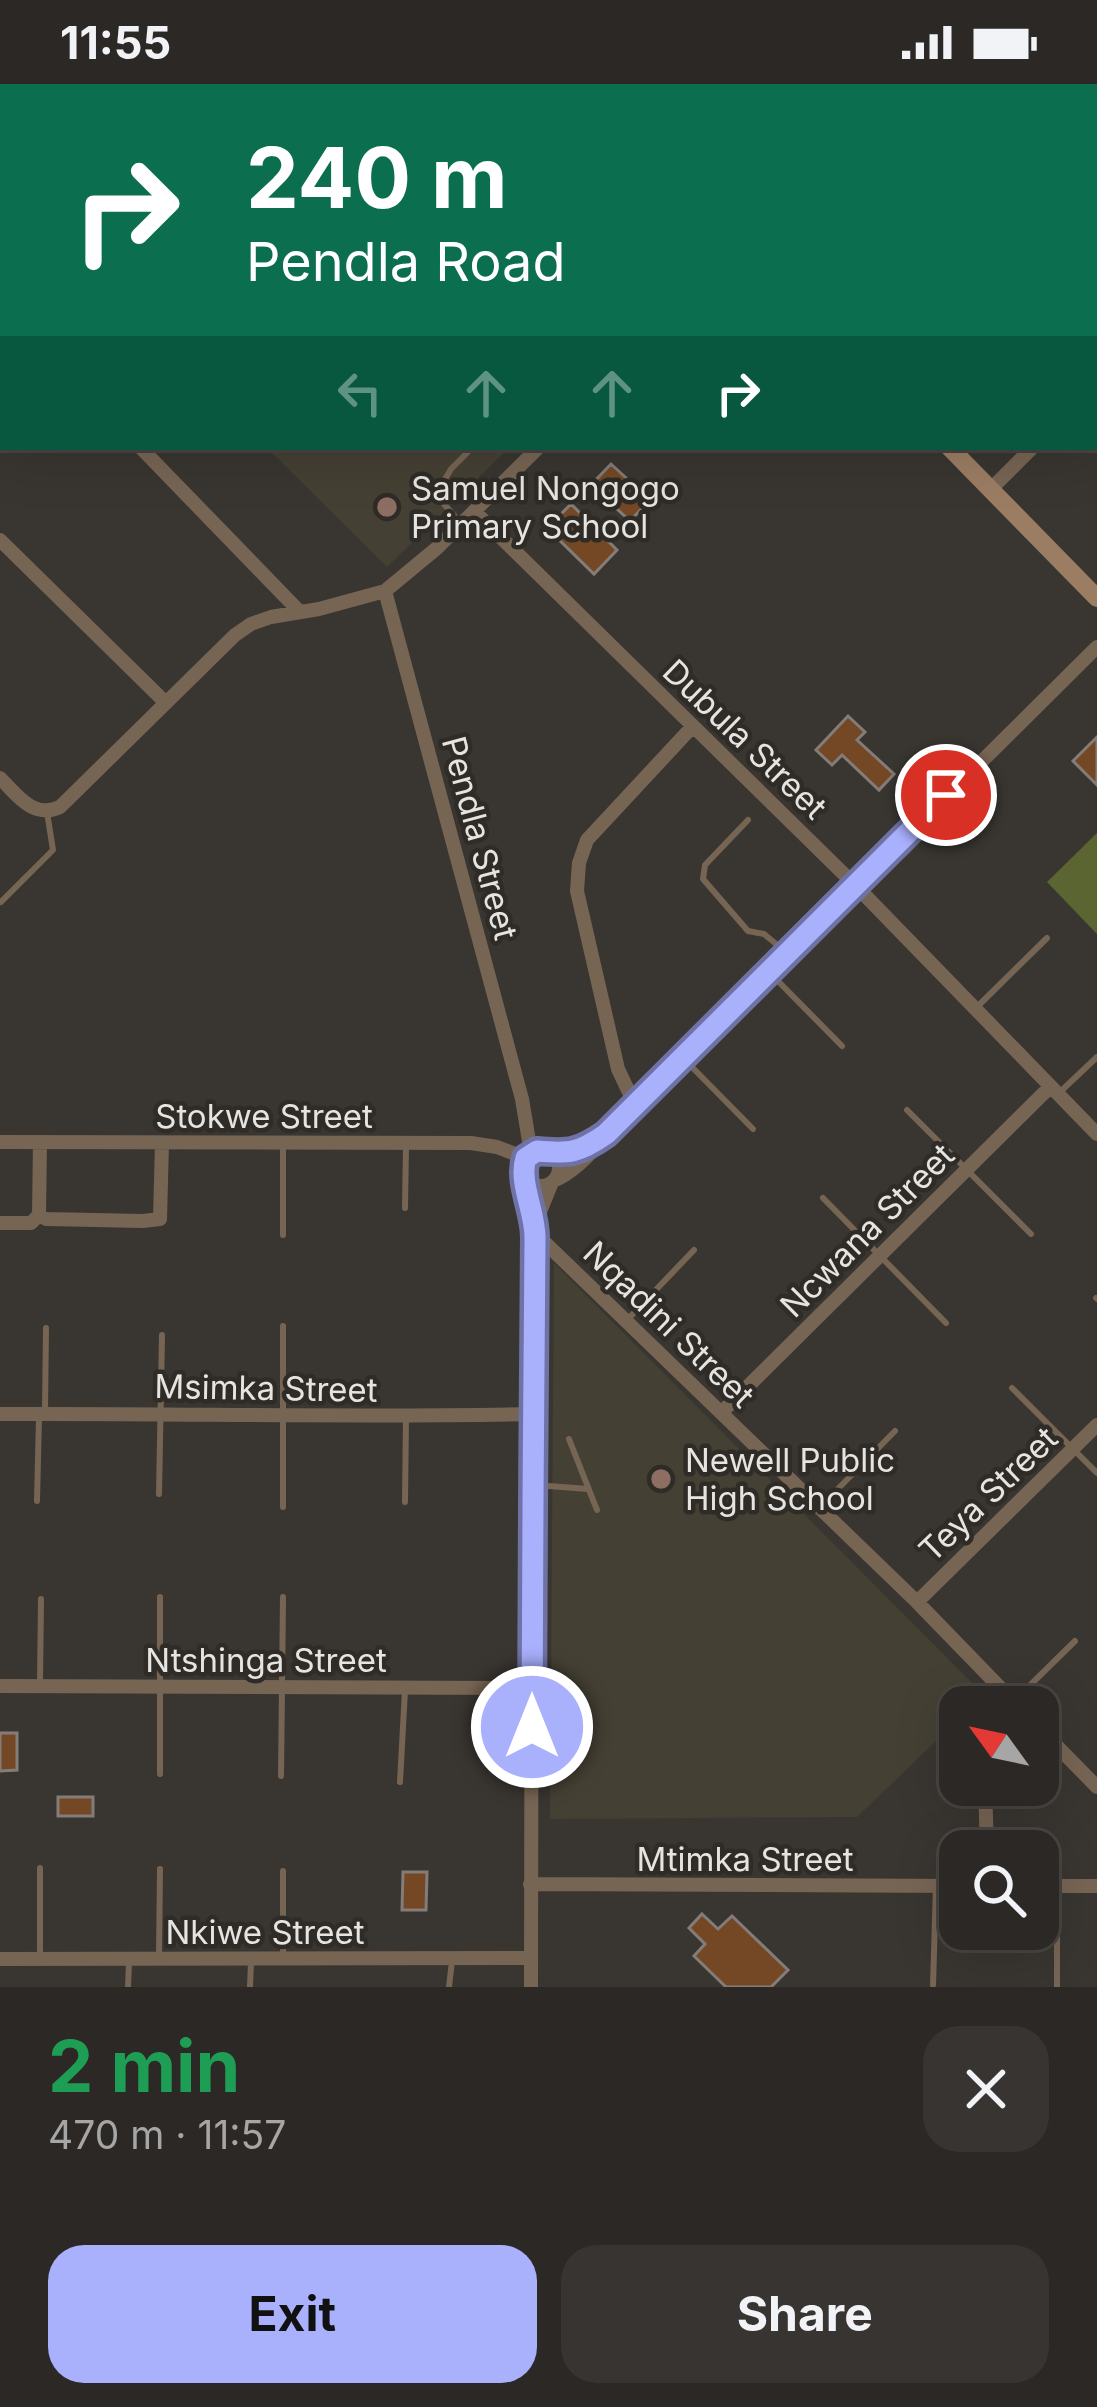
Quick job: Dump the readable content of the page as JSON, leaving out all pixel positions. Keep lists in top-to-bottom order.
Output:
{
  "streets": {
    "street": [
      "Dubula Street",
      "Pendla Street",
      "Stokwe Street",
      "Ncwana Street",
      "Nqadini Street",
      "Msimka Street",
      "Teya Street",
      "Ntshinga Street",
      "Mtimka Street",
      "Nkiwe Street"
    ]
  },
  "crossings": [
    ["Dubula Street", "Ncwana Street"],
    ["Pendla Street", "Stokwe Street"],
    ["Ncwana Street", "Nqadini Street"],
    ["Nqadini Street", "Teya Street"]
  ],
  "places": ["Samuel Nongogo Primary School", "Newell Public High School"],
  "north": "top left",
  "page": {
    "status": "11:55",
    "turn": ["240 m", "Pendla Road"],
    "heading": ["2 min", "470 m · 11:57"],
    "buttons": ["Exit", "Share"]
  }
}
